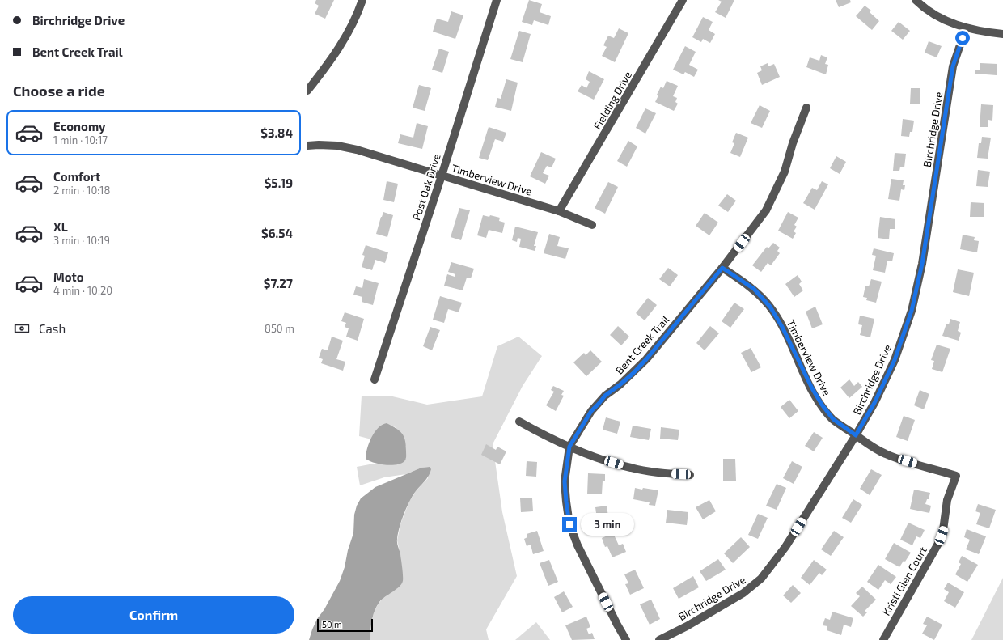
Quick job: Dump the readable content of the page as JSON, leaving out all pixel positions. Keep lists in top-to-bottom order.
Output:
{
  "streets": {
    "street": [
      "Fielding Drive",
      "Birchridge Drive",
      "Timberview Drive",
      "Post Oak Drive",
      "Bent Creek Trail",
      "Kristi Glen Court"
    ]
  },
  "crossings": [
    ["Fielding Drive", "Timberview Drive"],
    ["Birchridge Drive", "Timberview Drive"],
    ["Timberview Drive", "Post Oak Drive"],
    ["Timberview Drive", "Bent Creek Trail"],
    ["Timberview Drive", "Kristi Glen Court"]
  ],
  "scale_bar": "50 m",
  "page": {
    "banner": ["Birchridge Drive", "Bent Creek Trail"],
    "heading": "Choose a ride",
    "list": [
      {
        "name": "Economy",
        "note": "1 min · 10:17",
        "value": "$3.84"
      },
      {
        "name": "Comfort",
        "note": "2 min · 10:18",
        "value": "$5.19"
      },
      {
        "name": "XL",
        "note": "3 min · 10:19",
        "value": "$6.54"
      },
      {
        "name": "Moto",
        "note": "4 min · 10:20",
        "value": "$7.27"
      }
    ],
    "pay": ["Cash", "850 m"],
    "bubble": "3 min",
    "buttons": "Confirm",
    "scale": "50 m"
  }
}
